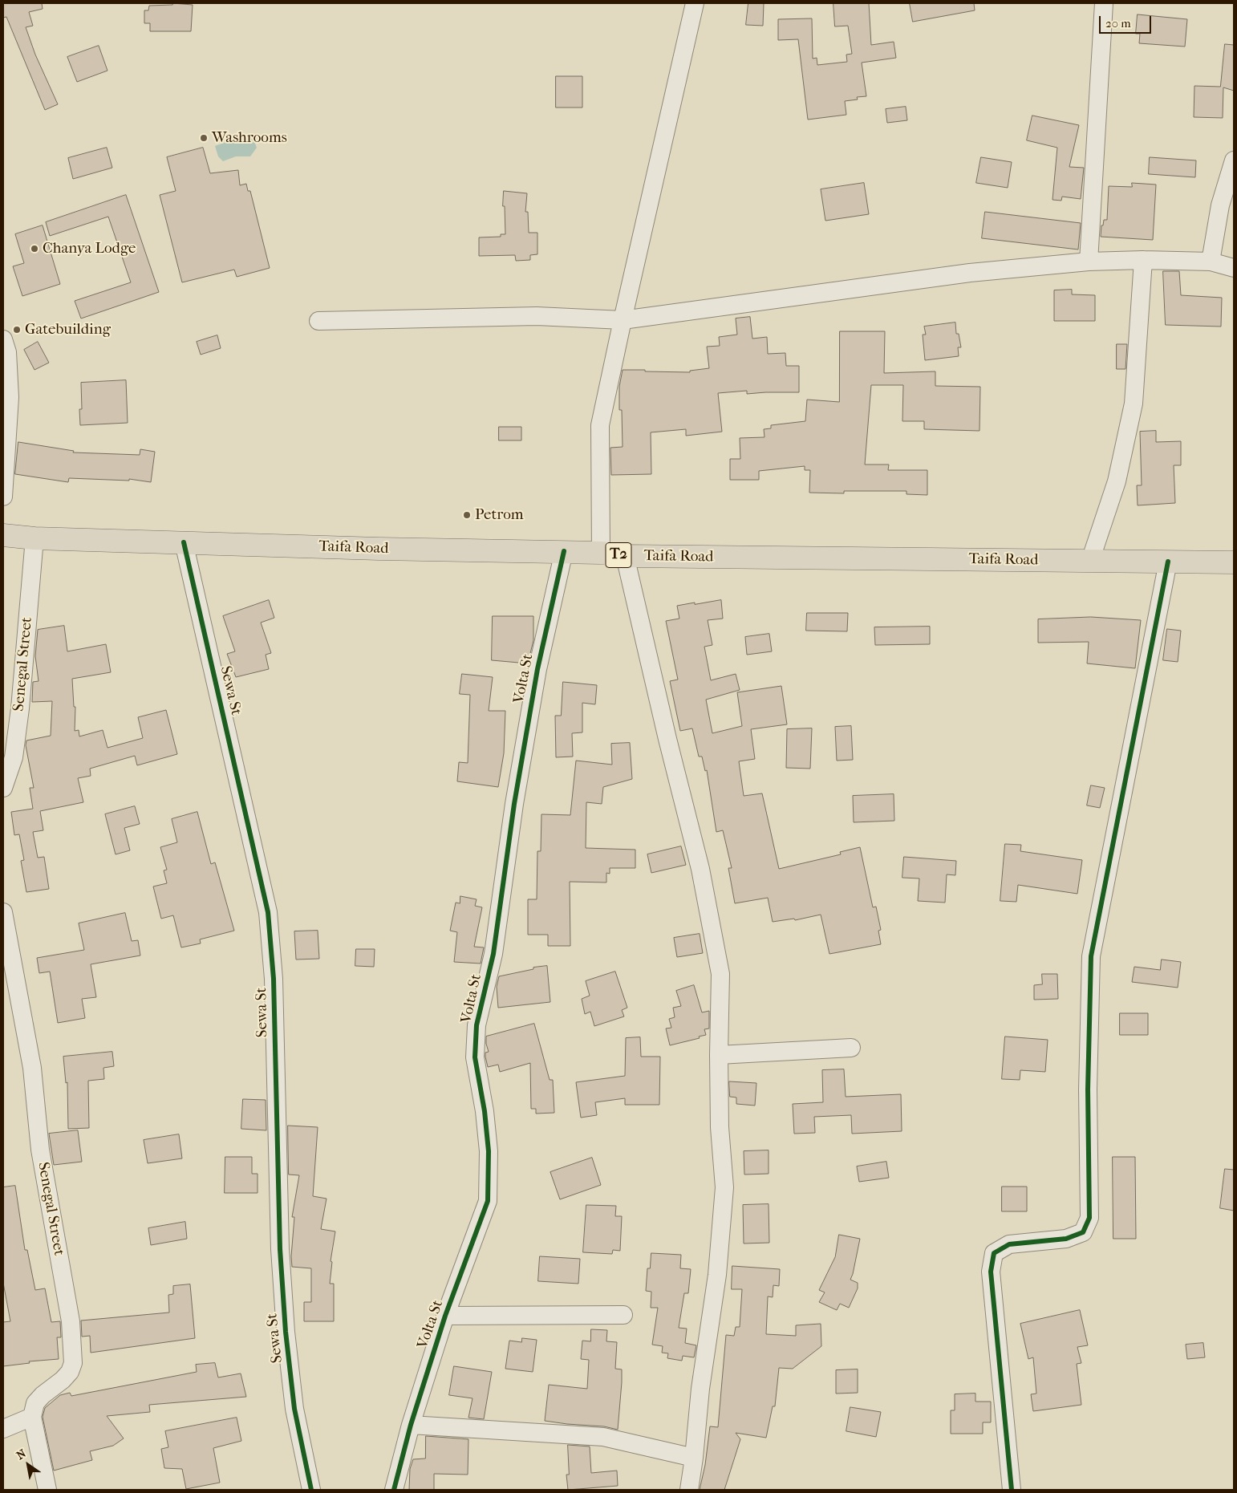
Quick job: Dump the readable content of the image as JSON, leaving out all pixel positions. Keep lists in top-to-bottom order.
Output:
{
  "streets": {
    "highway": ["Taifa Road", "T2"],
    "street": ["Senegal Street", "Volta St", "Sewa St"]
  },
  "crossings": [
    ["Taifa Road", "Senegal Street"],
    ["Taifa Road", "Volta St"],
    ["Taifa Road", "Sewa St"]
  ],
  "places": [
    "Washrooms",
    "Chanya Lodge",
    "Gatebuilding",
    "Petrom"
  ],
  "scale_bar": "20 m",
  "north": "top left"
}
